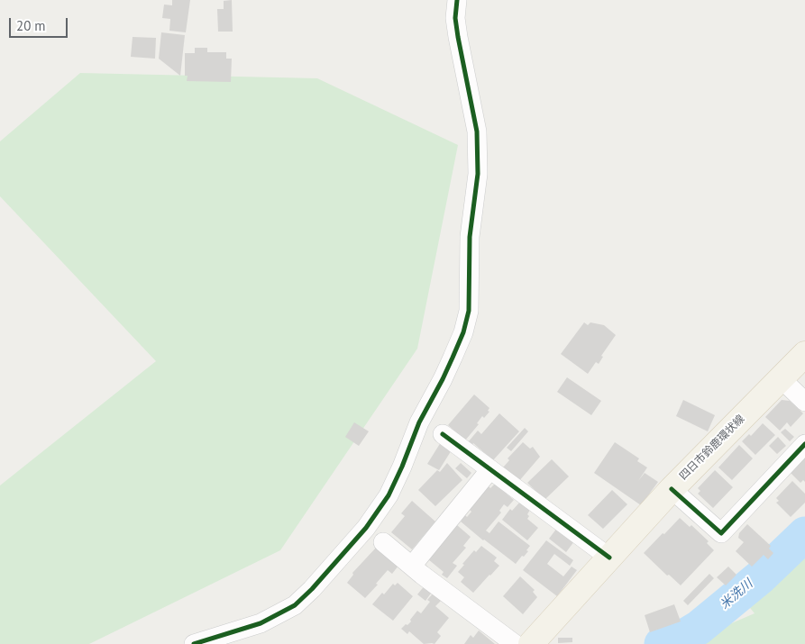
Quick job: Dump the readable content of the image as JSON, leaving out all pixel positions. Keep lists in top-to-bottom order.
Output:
{
  "streets": {
    "main road": ["四日市鈴鹿環状線"]
  },
  "water": ["米洗川"],
  "scale_bar": "20 m"
}
